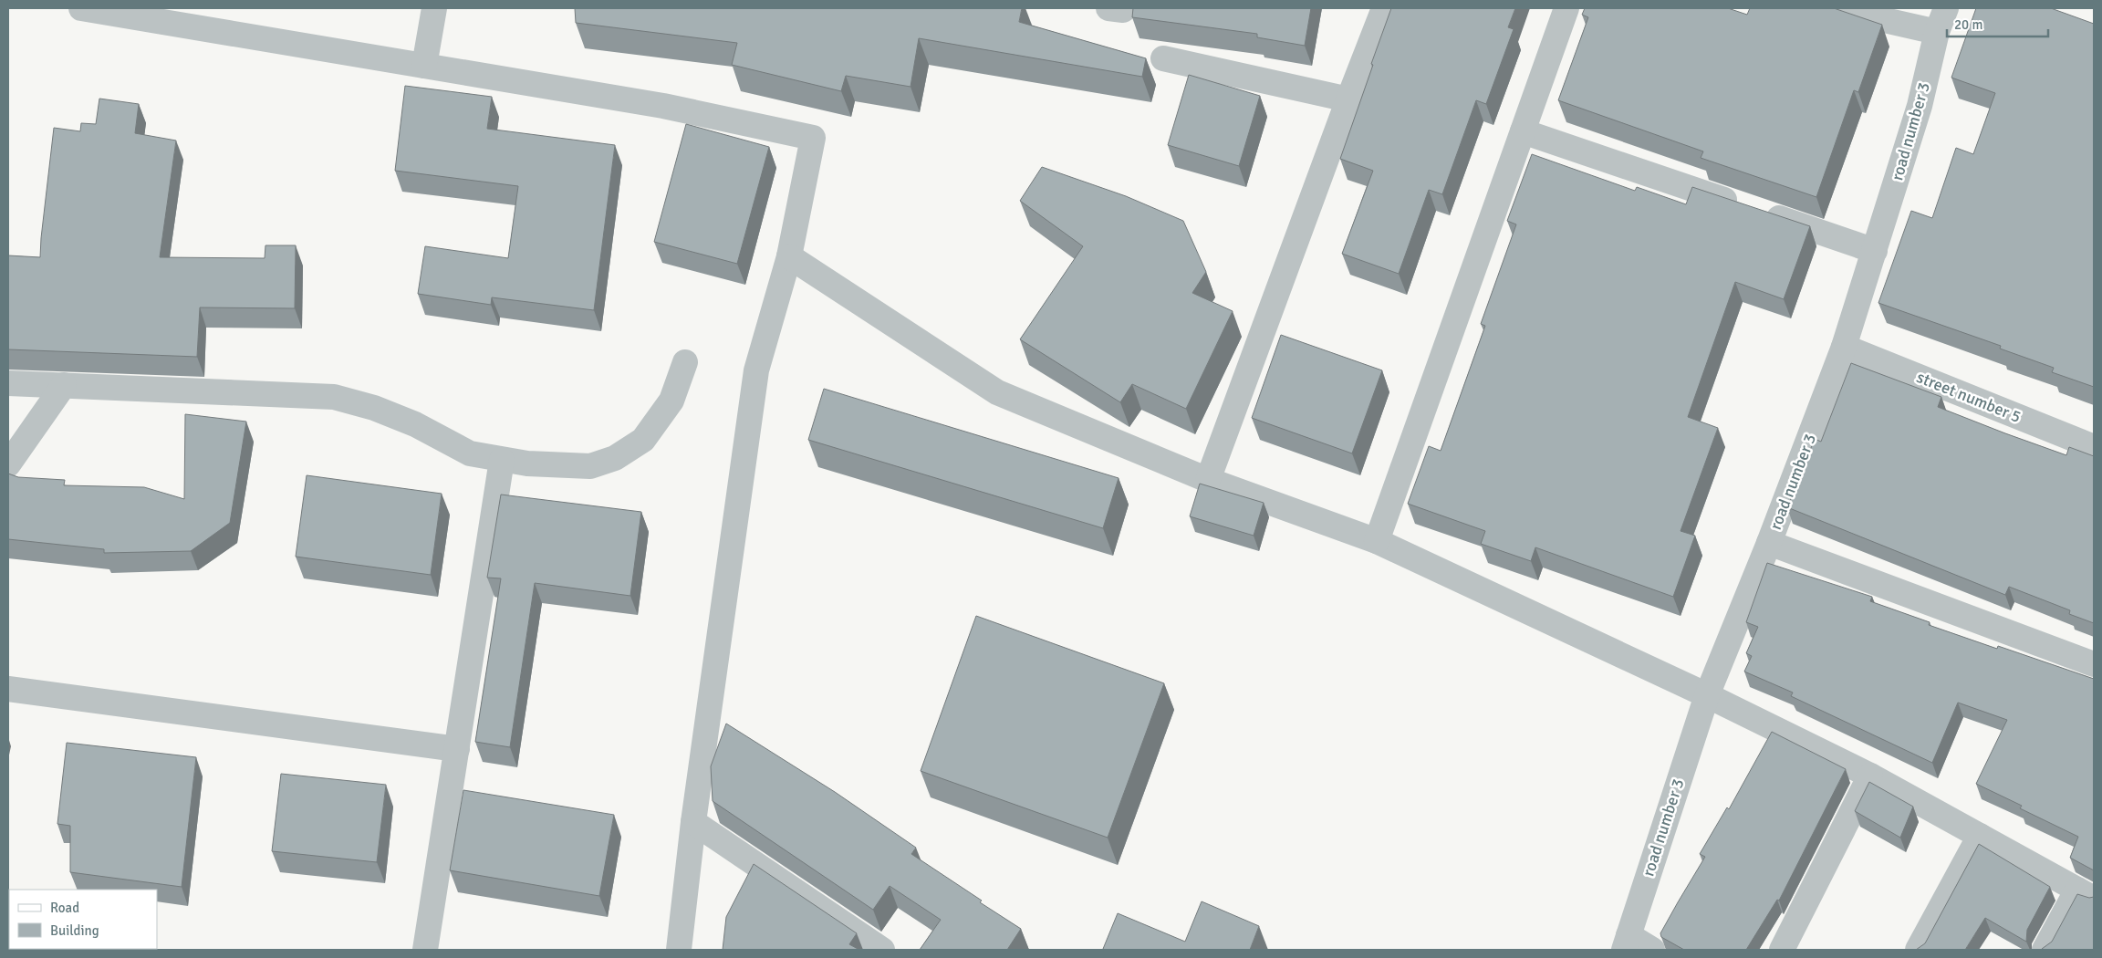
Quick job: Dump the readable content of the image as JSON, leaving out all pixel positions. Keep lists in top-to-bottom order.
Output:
{
  "streets": {
    "street": ["road number 3", "street number 5"]
  },
  "crossings": [
    ["road number 3", "street number 5"]
  ],
  "legend": ["Road", "Building"],
  "scale_bar": "20 m"
}
